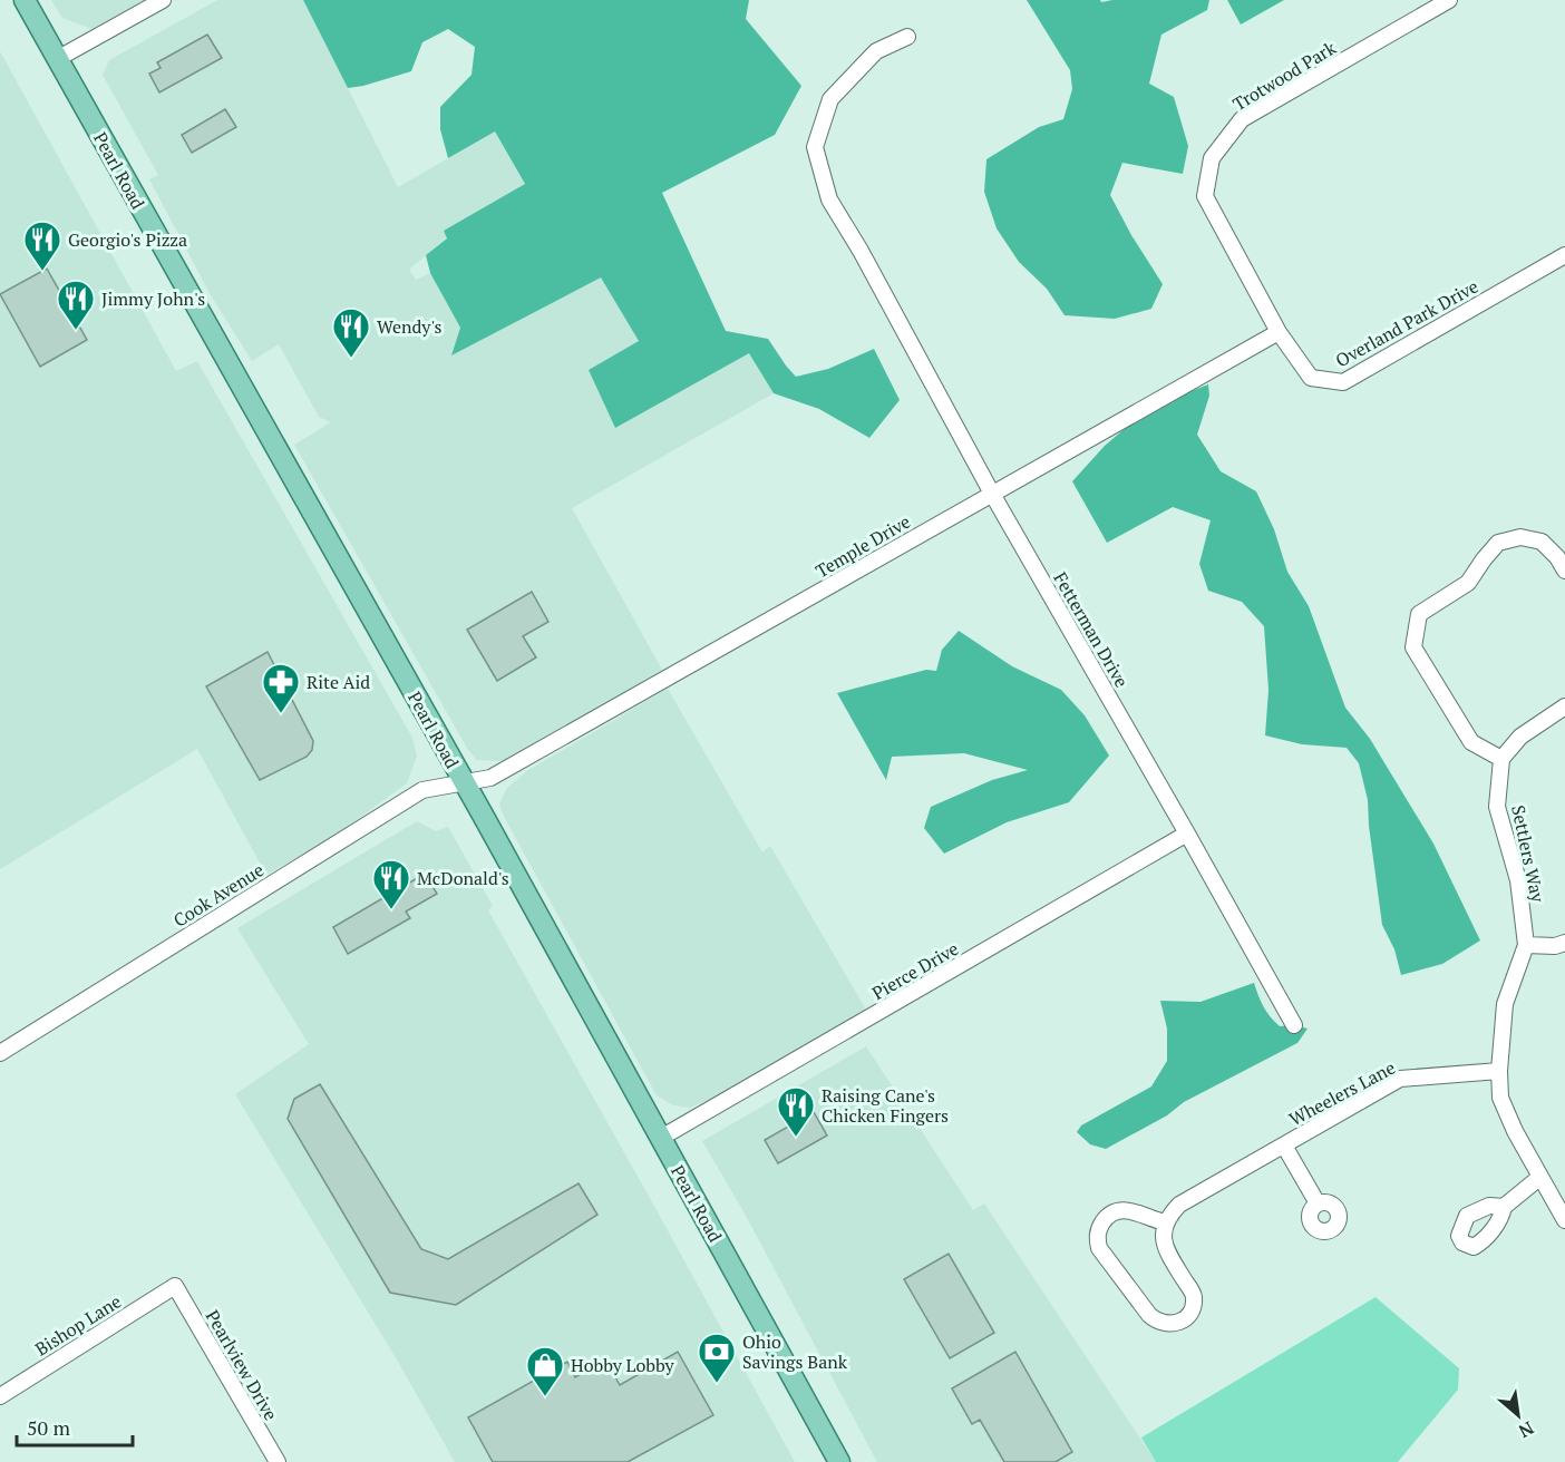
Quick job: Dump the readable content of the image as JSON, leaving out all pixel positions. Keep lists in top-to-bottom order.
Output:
{
  "streets": {
    "main road": ["Pearl Road"],
    "street": [
      "Trotwood Park",
      "Overland Park Drive",
      "Temple Drive",
      "Fetterman Drive",
      "Settlers Way",
      "Cook Avenue",
      "Pierce Drive",
      "Wheelers Lane",
      "Bishop Lane",
      "Pearlview Drive"
    ]
  },
  "crossings": [
    ["Trotwood Park", "Overland Park Drive"],
    ["Trotwood Park", "Temple Drive"],
    ["Pearl Road", "Temple Drive"],
    ["Pearl Road", "Cook Avenue"],
    ["Pearl Road", "Pierce Drive"],
    ["Overland Park Drive", "Temple Drive"],
    ["Temple Drive", "Fetterman Drive"],
    ["Temple Drive", "Cook Avenue"],
    ["Fetterman Drive", "Pierce Drive"],
    ["Settlers Way", "Wheelers Lane"],
    ["Bishop Lane", "Pearlview Drive"]
  ],
  "places": {
    "restaurant": [
      "Georgio's Pizza",
      "Jimmy John's",
      "Wendy's",
      "McDonald's",
      "Raising Cane's Chicken Fingers"
    ],
    "pharmacy": ["Rite Aid"],
    "bank": ["Ohio Savings Bank"],
    "shop": ["Hobby Lobby"]
  },
  "scale_bar": "50 m",
  "north": "bottom right"
}
